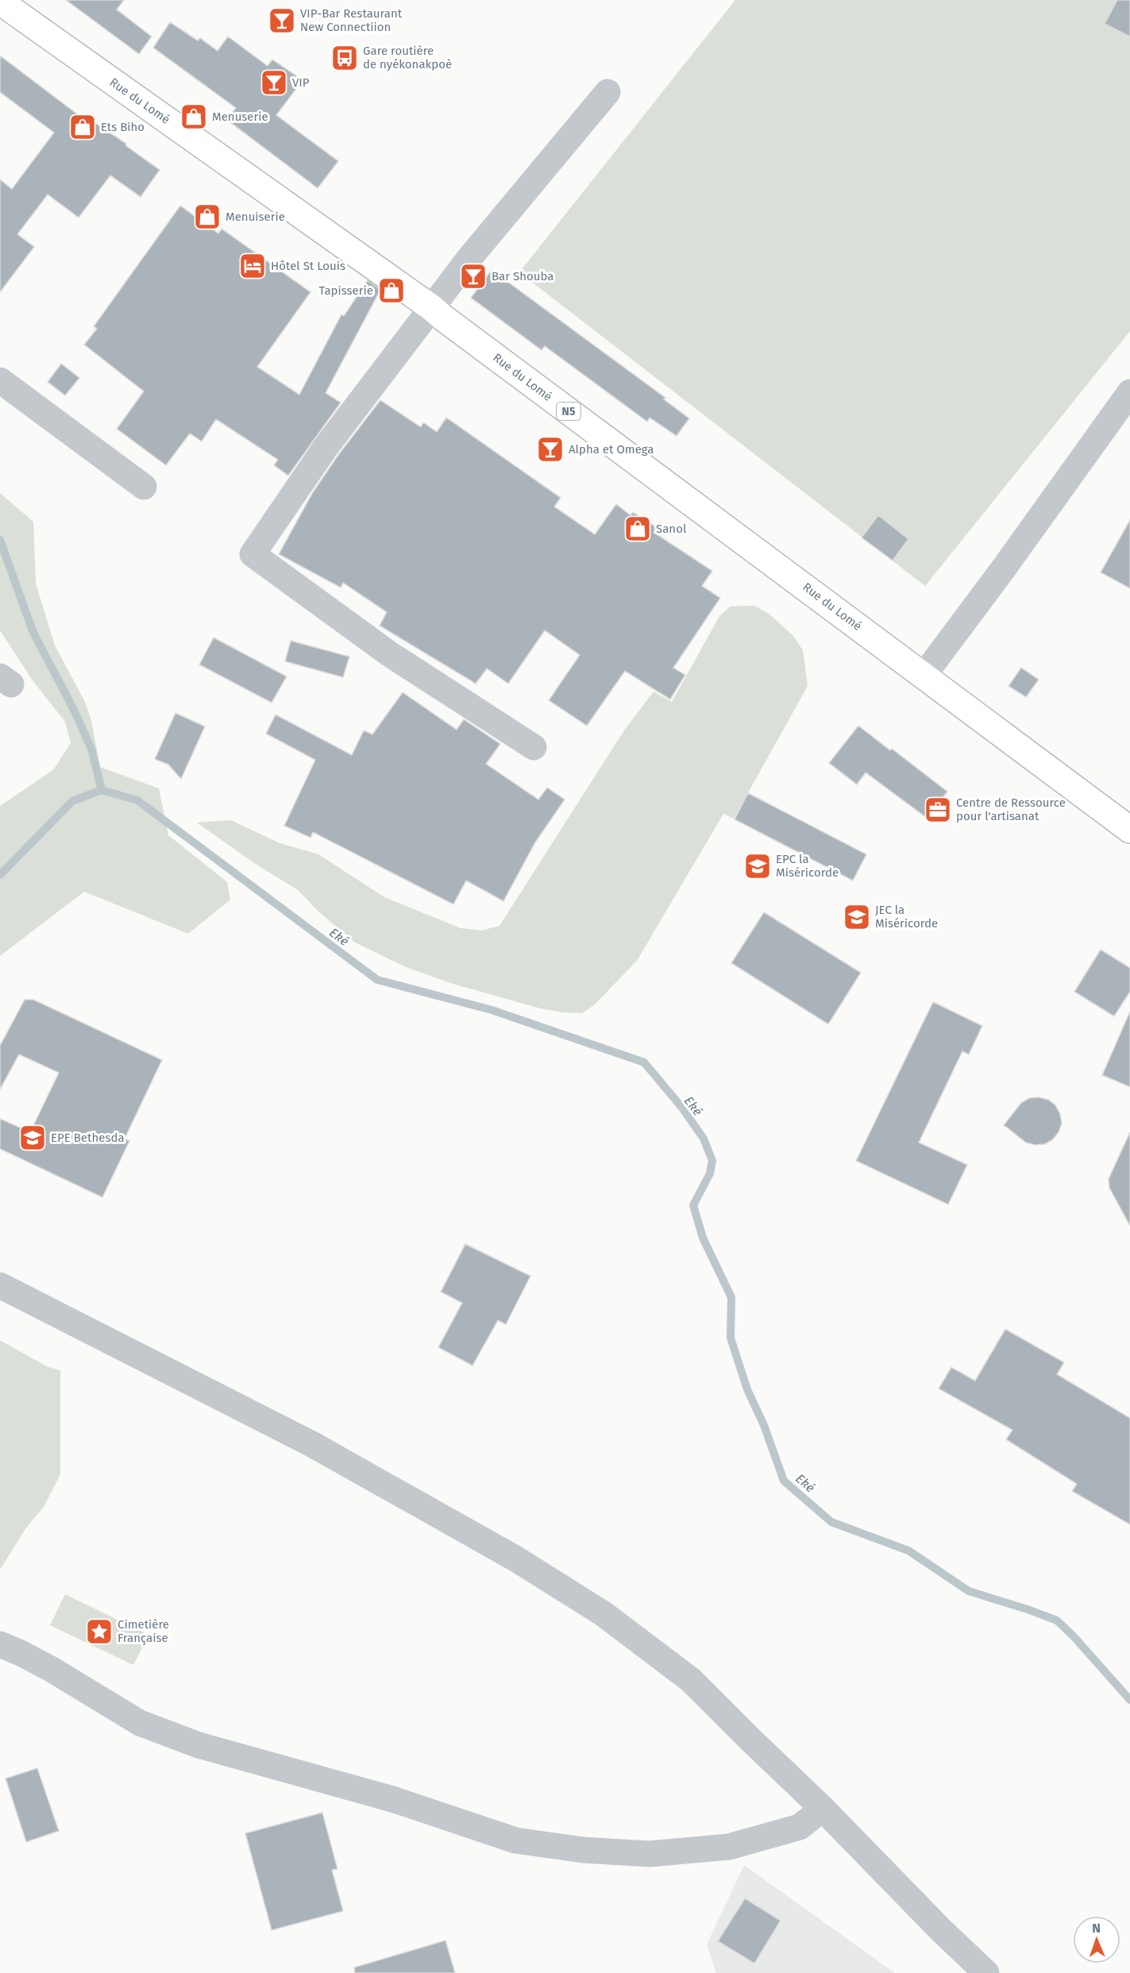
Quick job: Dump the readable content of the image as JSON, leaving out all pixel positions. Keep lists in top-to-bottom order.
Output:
{
  "streets": {
    "main road": ["Rue du Lomé", "N5"]
  },
  "water": ["Eké"],
  "places": {
    "bar": [
      "VIP-Bar Restaurant New Connectiion",
      "VIP",
      "Bar Shouba",
      "Alpha et Omega"
    ],
    "bus stop": ["Gare routière de nyékonakpoè"],
    "shop": [
      "Menuserie",
      "Ets Biho",
      "Menuiserie",
      "Tapisserie",
      "Sanol"
    ],
    "hotel": ["Hôtel St Louis"],
    "office": ["Centre de Ressource pour l'artisanat"],
    "school or university": ["EPC la Miséricorde", "JEC la Miséricorde", "EPE Bethesda"],
    "place": ["Cimetière Française"]
  },
  "north": "top"
}
